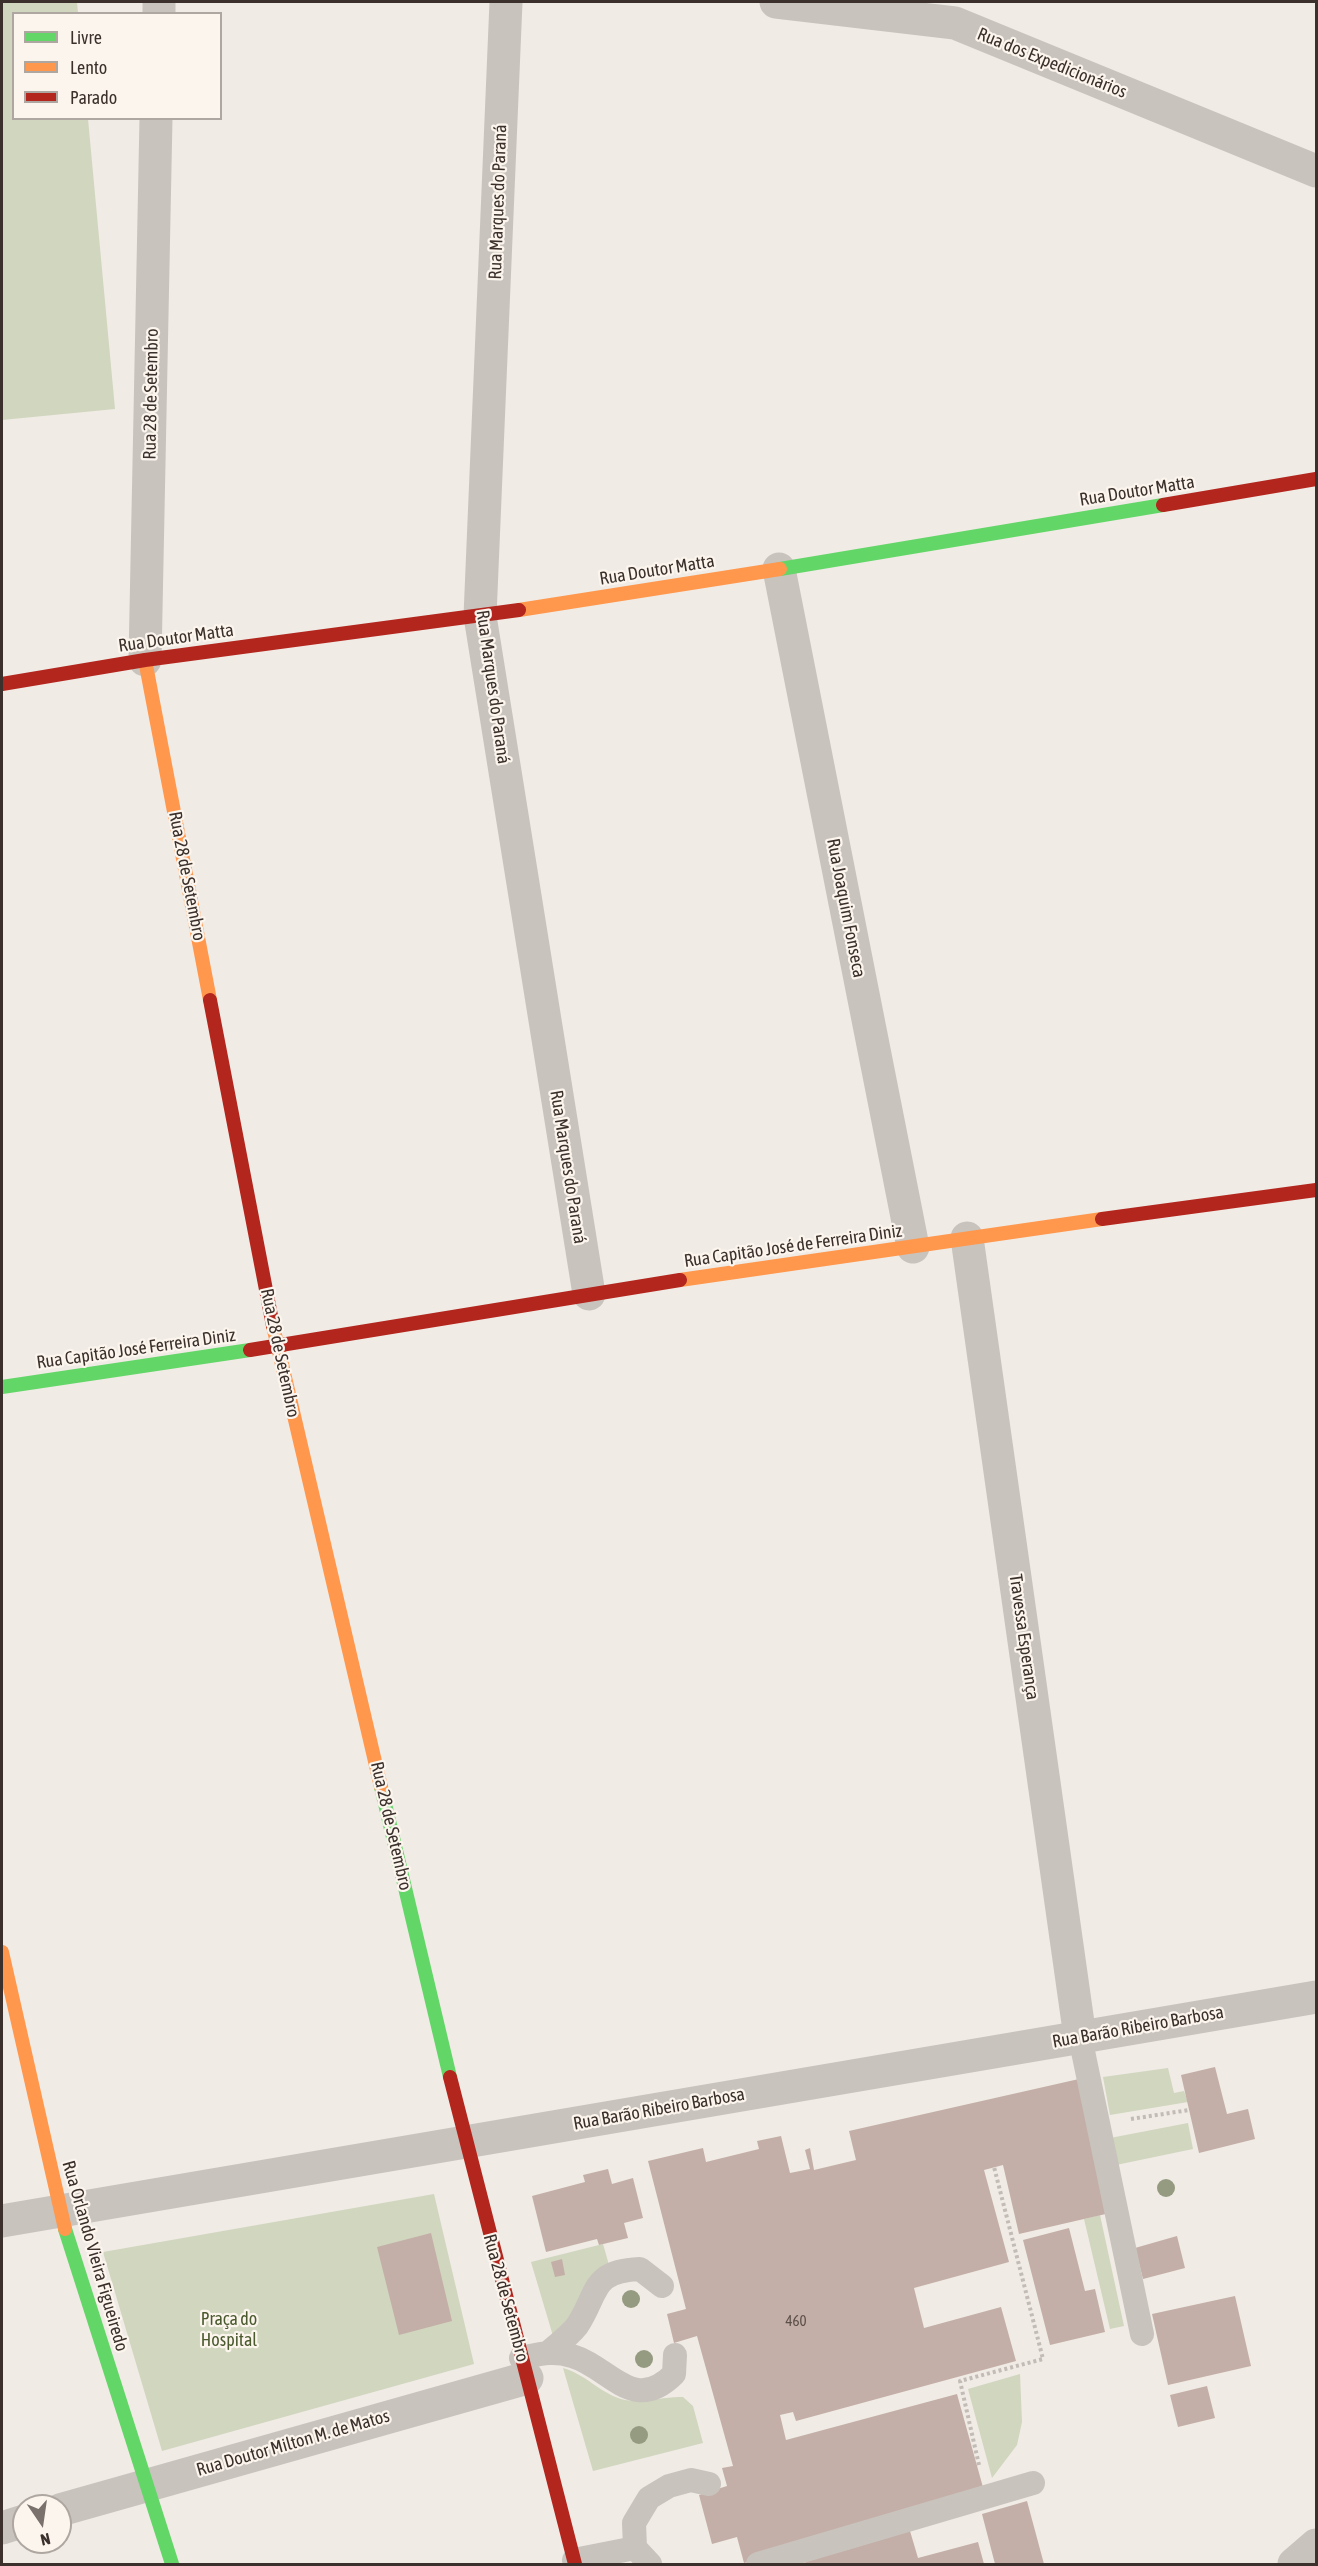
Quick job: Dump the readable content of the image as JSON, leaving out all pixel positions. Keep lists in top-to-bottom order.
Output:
{
  "streets": {
    "main road": [
      "Rua 28 de Setembro",
      "Rua Doutor Matta",
      "Rua Capitão José de Ferreira Diniz",
      "Rua Capitão José Ferreira Diniz",
      "Rua Orlando Vieira Figueiredo"
    ],
    "street": [
      "Rua dos Expedicionários",
      "Rua Marques do Paraná",
      "Rua Joaquim Fonseca",
      "Travessa Esperança",
      "Rua Barão Ribeiro Barbosa",
      "Rua Doutor Milton M. de Matos"
    ]
  },
  "crossings": [
    ["Rua Marques do Paraná", "Rua Doutor Matta"],
    ["Rua Marques do Paraná", "Rua Capitão José de Ferreira Diniz"],
    ["Rua 28 de Setembro", "Rua Doutor Matta"],
    ["Rua 28 de Setembro", "Rua Capitão José de Ferreira Diniz"],
    ["Rua 28 de Setembro", "Rua Capitão José Ferreira Diniz"],
    ["Rua 28 de Setembro", "Rua Barão Ribeiro Barbosa"],
    ["Rua 28 de Setembro", "Rua Doutor Milton M. de Matos"],
    ["Rua Doutor Matta", "Rua Joaquim Fonseca"],
    ["Rua Joaquim Fonseca", "Rua Capitão José de Ferreira Diniz"],
    ["Rua Capitão José de Ferreira Diniz", "Rua Capitão José Ferreira Diniz"],
    ["Rua Capitão José de Ferreira Diniz", "Travessa Esperança"],
    ["Travessa Esperança", "Rua Barão Ribeiro Barbosa"],
    ["Rua Barão Ribeiro Barbosa", "Rua Orlando Vieira Figueiredo"],
    ["Rua Orlando Vieira Figueiredo", "Rua Doutor Milton M. de Matos"]
  ],
  "parks": ["Praça do Hospital"],
  "house_numbers": ["460"],
  "legend": ["Livre", "Lento", "Parado"],
  "north": "bottom"
}
